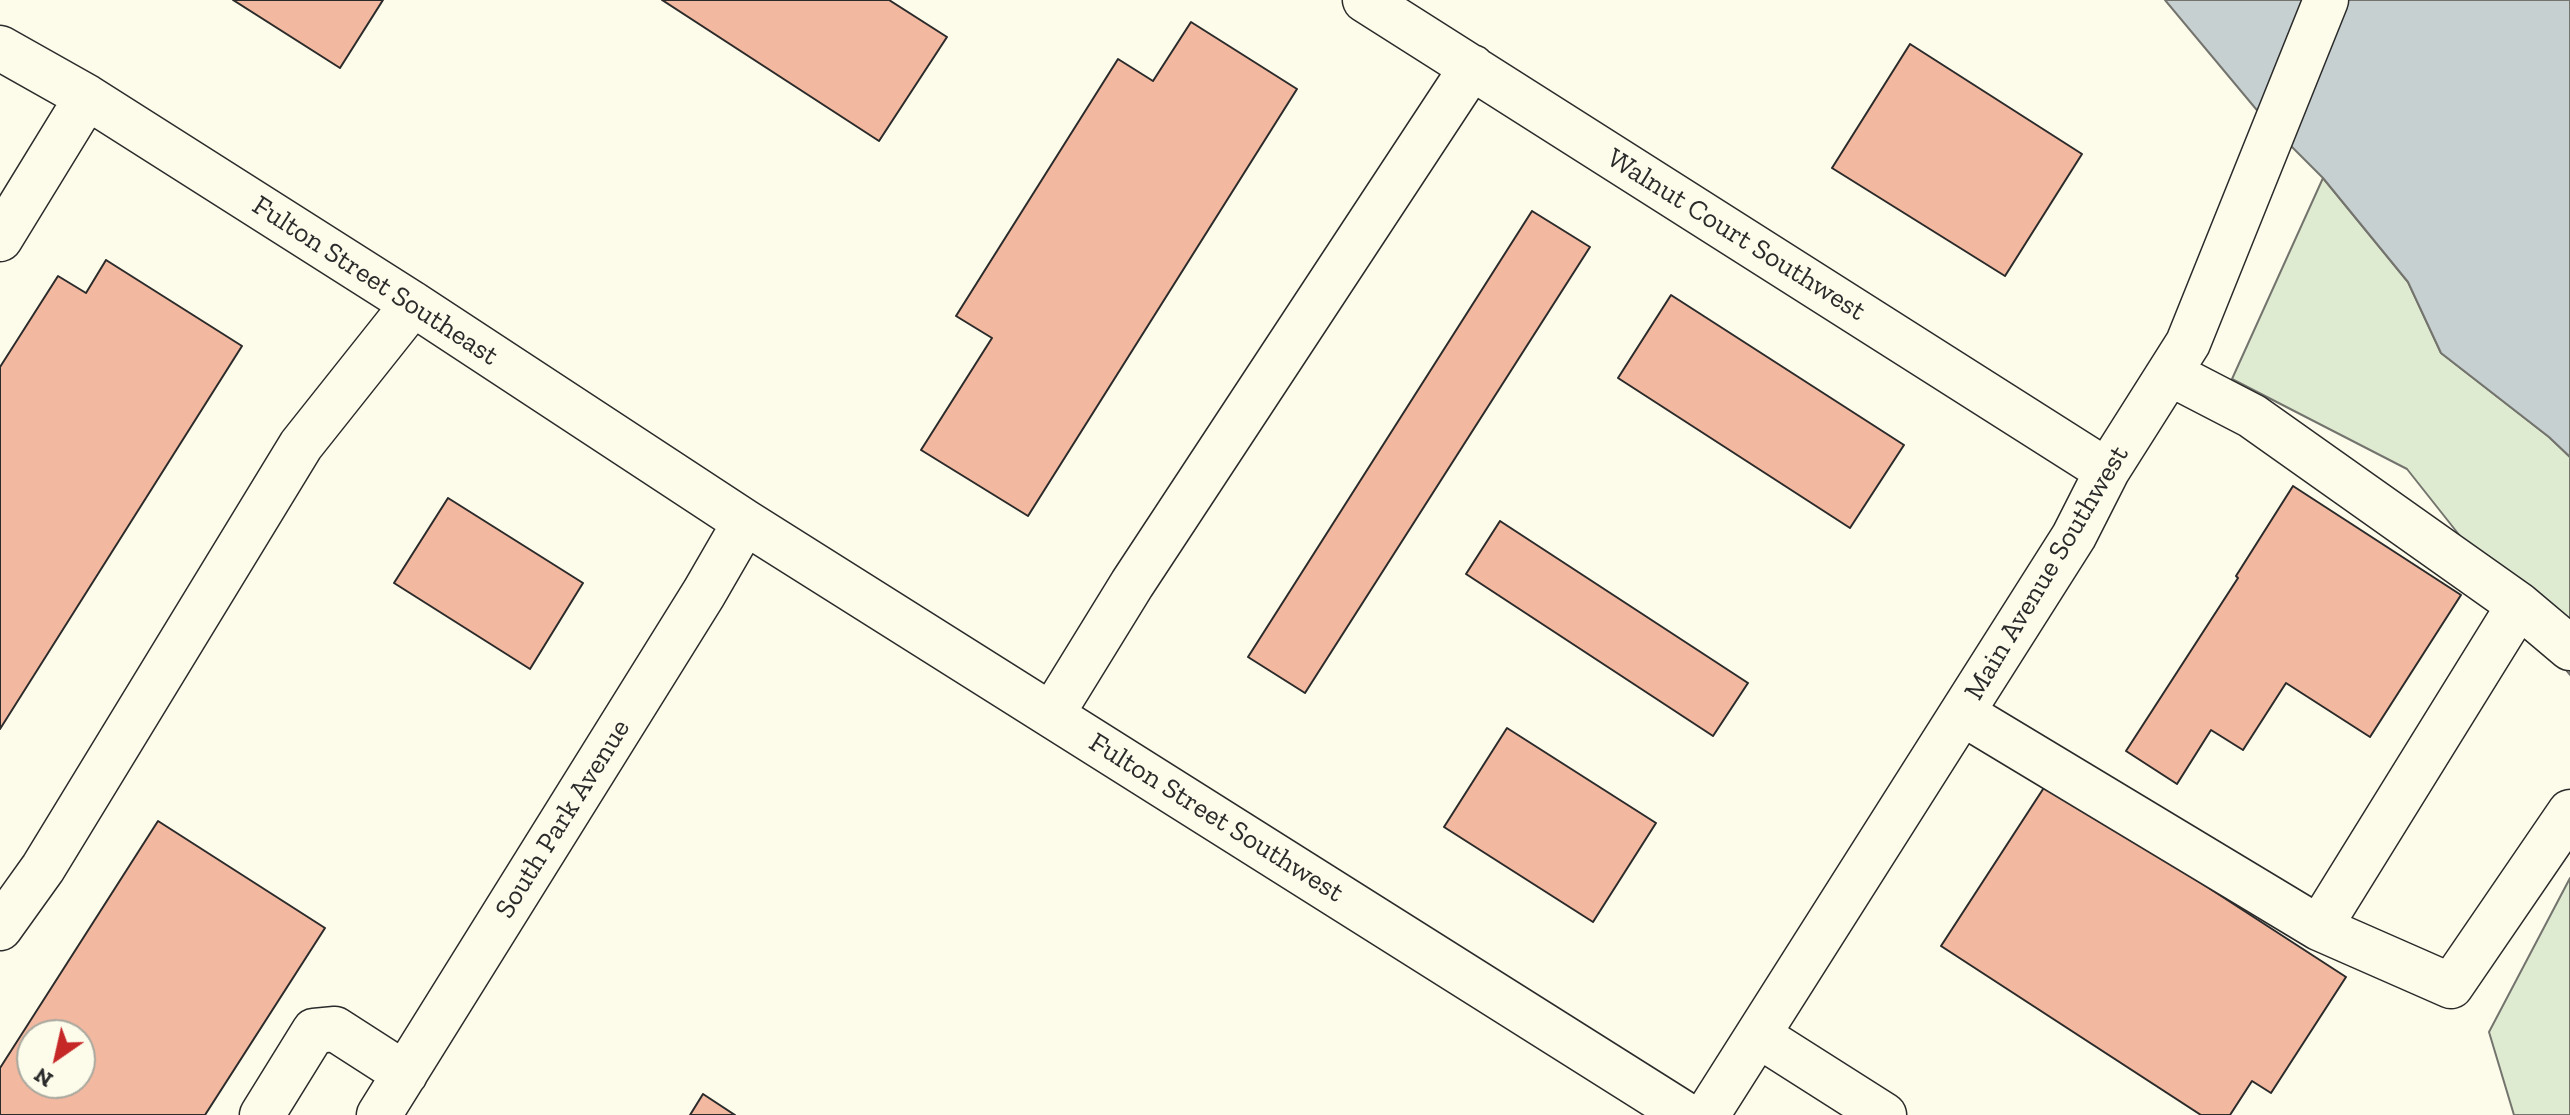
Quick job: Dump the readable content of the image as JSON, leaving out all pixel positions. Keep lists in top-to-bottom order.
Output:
{
  "streets": {
    "street": [
      "Walnut Court Southwest",
      "Fulton Street Southeast",
      "Main Avenue Southwest",
      "Fulton Street Southwest",
      "South Park Avenue"
    ]
  },
  "crossings": [
    ["Walnut Court Southwest", "Main Avenue Southwest"],
    ["Fulton Street Southeast", "Fulton Street Southwest"],
    ["Fulton Street Southeast", "South Park Avenue"],
    ["Fulton Street Southwest", "South Park Avenue"]
  ],
  "north": "bottom left"
}
